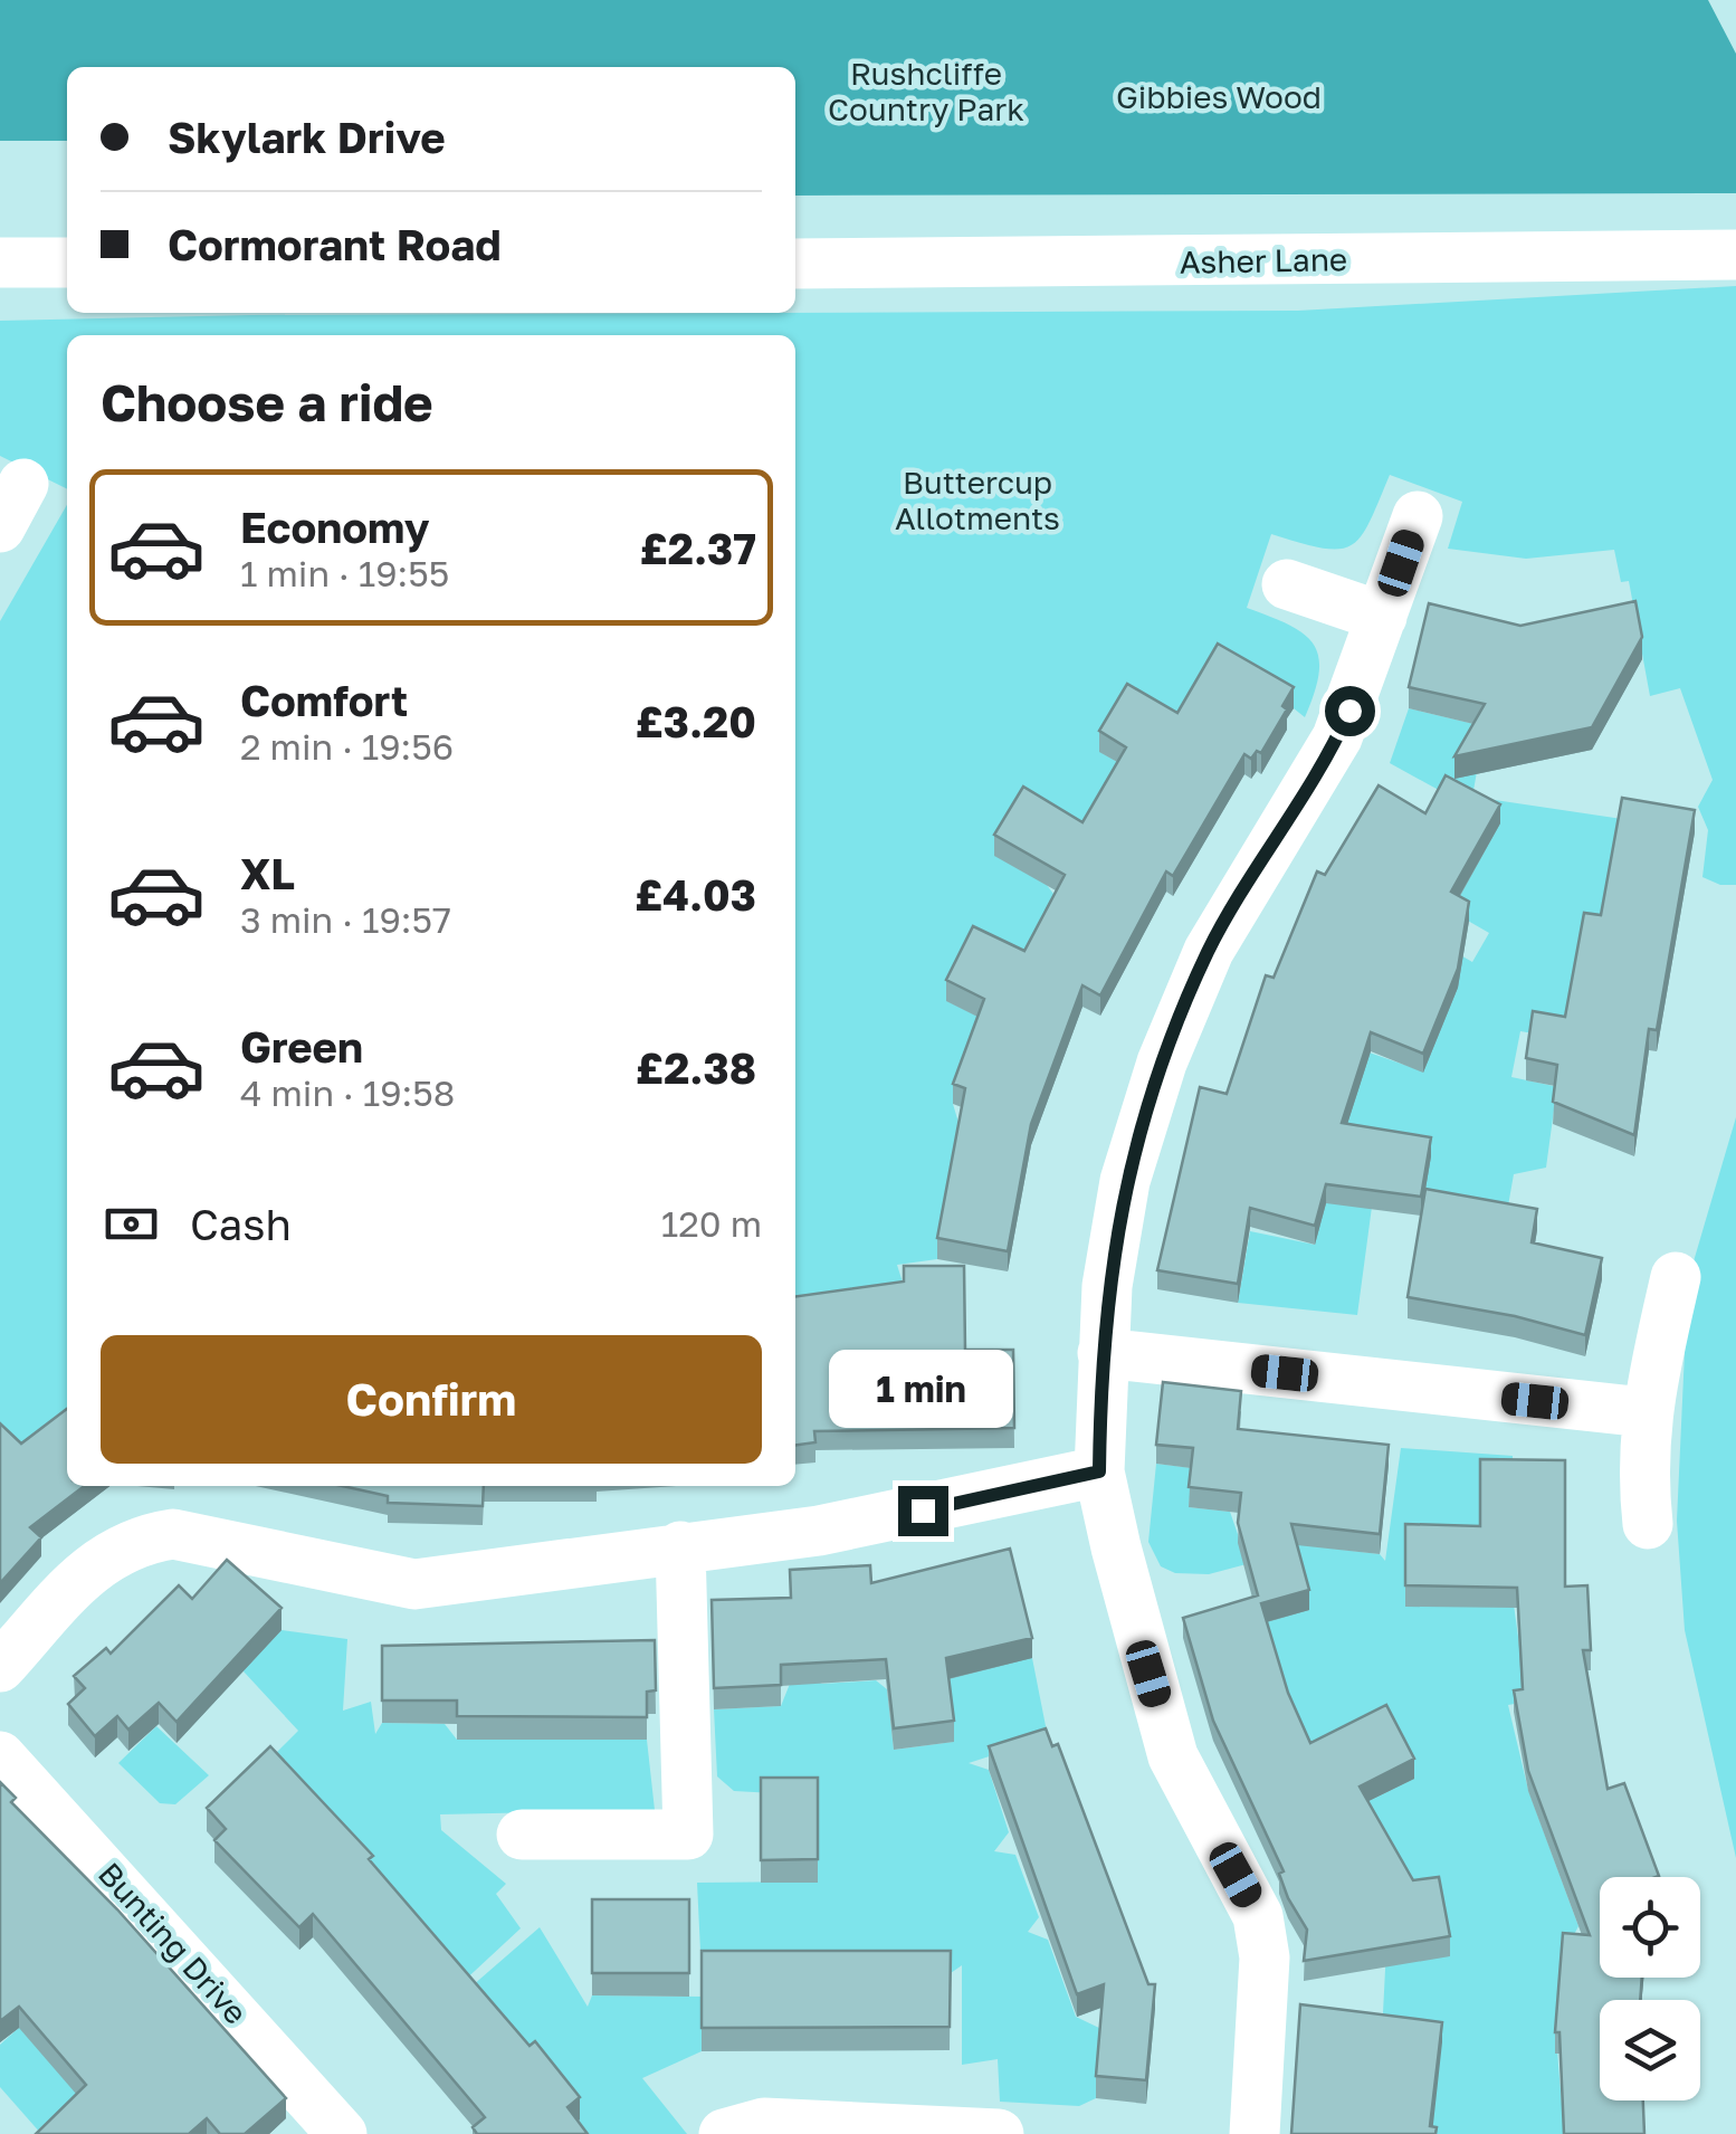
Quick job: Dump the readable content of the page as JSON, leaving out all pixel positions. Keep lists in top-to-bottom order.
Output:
{
  "streets": {
    "street": ["Asher Lane", "Bunting Drive"]
  },
  "parks": ["Rushcliffe Country Park", "Gibbies Wood", "Buttercup Allotments"],
  "page": {
    "banner": ["Skylark Drive", "Cormorant Road"],
    "heading": "Choose a ride",
    "list": [
      {
        "name": "Economy",
        "note": "1 min · 19:55",
        "value": "£2.37"
      },
      {
        "name": "Comfort",
        "note": "2 min · 19:56",
        "value": "£3.20"
      },
      {
        "name": "XL",
        "note": "3 min · 19:57",
        "value": "£4.03"
      },
      {
        "name": "Green",
        "note": "4 min · 19:58",
        "value": "£2.38"
      }
    ],
    "pay": ["Cash", "120 m"],
    "buttons": "Confirm",
    "bubble": "1 min"
  }
}
